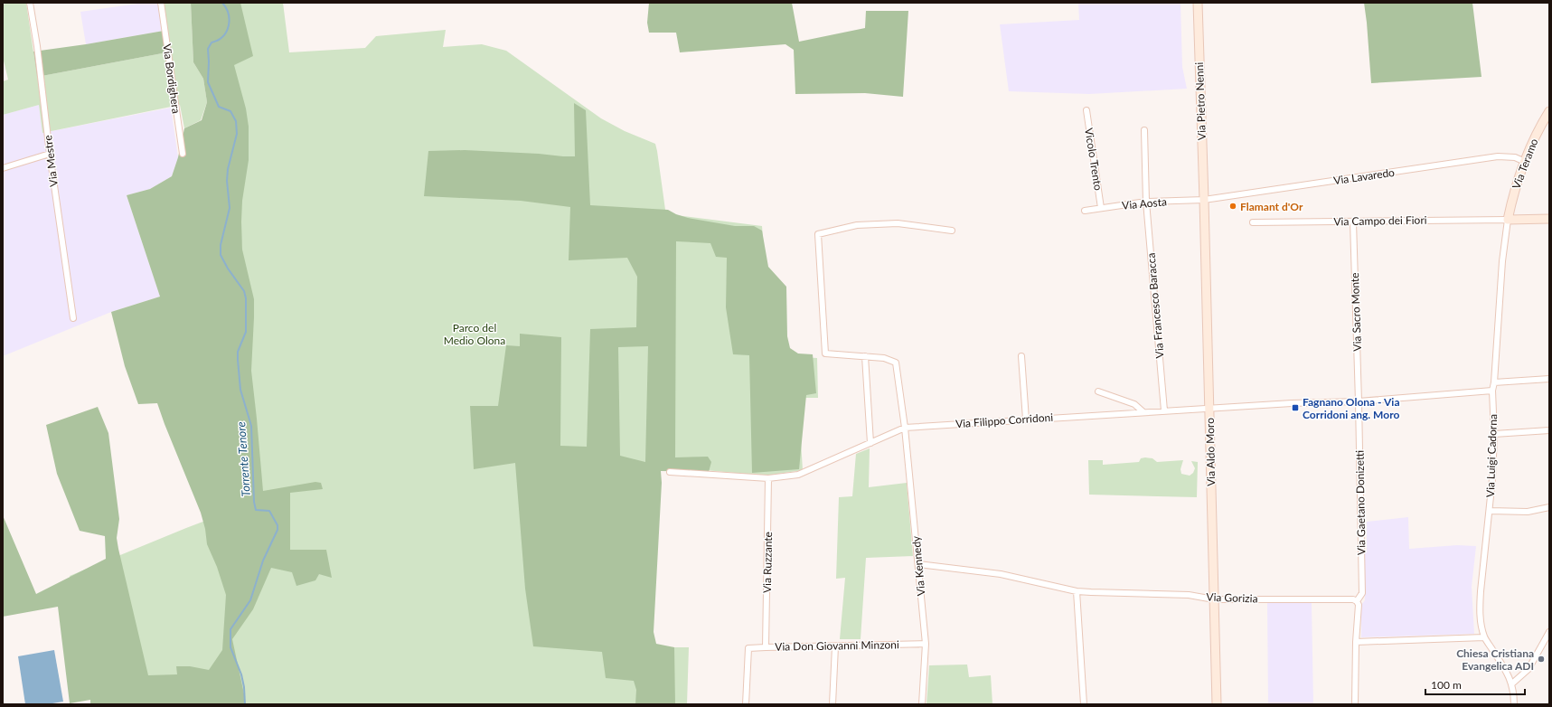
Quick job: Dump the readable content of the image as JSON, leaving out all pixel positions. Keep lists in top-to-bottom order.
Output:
{
  "streets": {
    "main road": ["Via Pietro Nenni", "Via Teramo", "Via Aldo Moro"],
    "street": [
      "Via Bordighera",
      "Vicolo Trento",
      "Via Mestre",
      "Via Lavaredo",
      "Via Aosta",
      "Via Campo dei Fiori",
      "Via Francesco Baracca",
      "Via Sacro Monte",
      "Via Filippo Corridoni",
      "Via Luigi Cadorna",
      "Via Gaetano Donizetti",
      "Via Ruzzante",
      "Via Kennedy",
      "Via Gorizia",
      "Via Don Giovanni Minzoni"
    ]
  },
  "crossings": [
    ["Via Pietro Nenni", "Via Lavaredo"],
    ["Via Pietro Nenni", "Via Aosta"],
    ["Via Pietro Nenni", "Via Aldo Moro"],
    ["Vicolo Trento", "Via Aosta"],
    ["Via Teramo", "Via Lavaredo"],
    ["Via Teramo", "Via Campo dei Fiori"],
    ["Via Teramo", "Via Luigi Cadorna"],
    ["Via Lavaredo", "Via Aosta"],
    ["Via Lavaredo", "Via Aldo Moro"],
    ["Via Aosta", "Via Francesco Baracca"],
    ["Via Aosta", "Via Aldo Moro"],
    ["Via Campo dei Fiori", "Via Sacro Monte"],
    ["Via Campo dei Fiori", "Via Luigi Cadorna"],
    ["Via Francesco Baracca", "Via Filippo Corridoni"],
    ["Via Sacro Monte", "Via Filippo Corridoni"],
    ["Via Sacro Monte", "Via Gaetano Donizetti"],
    ["Via Filippo Corridoni", "Via Aldo Moro"],
    ["Via Filippo Corridoni", "Via Luigi Cadorna"],
    ["Via Filippo Corridoni", "Via Gaetano Donizetti"],
    ["Via Filippo Corridoni", "Via Ruzzante"],
    ["Via Filippo Corridoni", "Via Kennedy"],
    ["Via Aldo Moro", "Via Gorizia"],
    ["Via Gaetano Donizetti", "Via Gorizia"],
    ["Via Ruzzante", "Via Don Giovanni Minzoni"],
    ["Via Kennedy", "Via Gorizia"],
    ["Via Kennedy", "Via Don Giovanni Minzoni"]
  ],
  "water": ["Torrente Tenore"],
  "parks": ["Parco del Medio Olona"],
  "places": {
    "other": ["Flamant d'Or", "Chiesa Cristiana Evangelica ADI"],
    "transit": ["Fagnano Olona - Via Corridoni ang. Moro"]
  },
  "scale_bar": "100 m"
}
